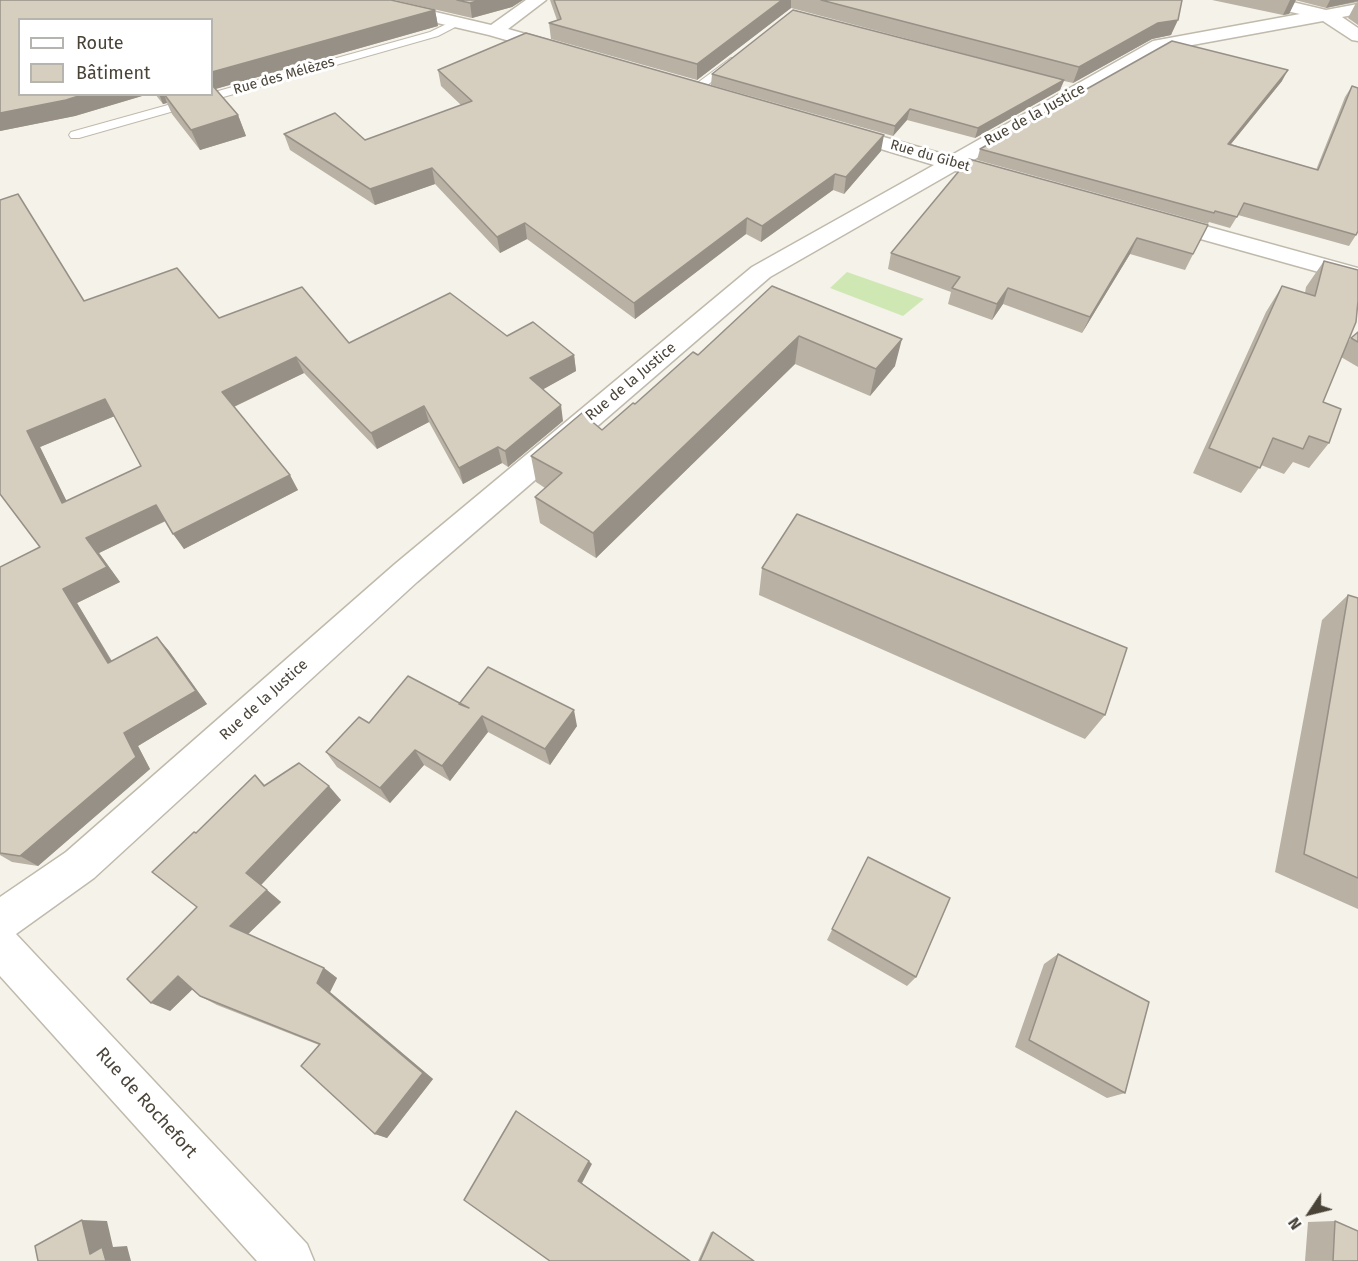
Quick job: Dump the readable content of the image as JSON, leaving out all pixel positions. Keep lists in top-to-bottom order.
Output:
{
  "streets": {
    "street": ["Rue de la Justice", "Rue du Gibet", "Rue de Rochefort"],
    "lane": ["Rue des Mélèzes"]
  },
  "crossings": [
    ["Rue de la Justice", "Rue du Gibet"]
  ],
  "legend": ["Route", "Bâtiment"],
  "north": "bottom left"
}
